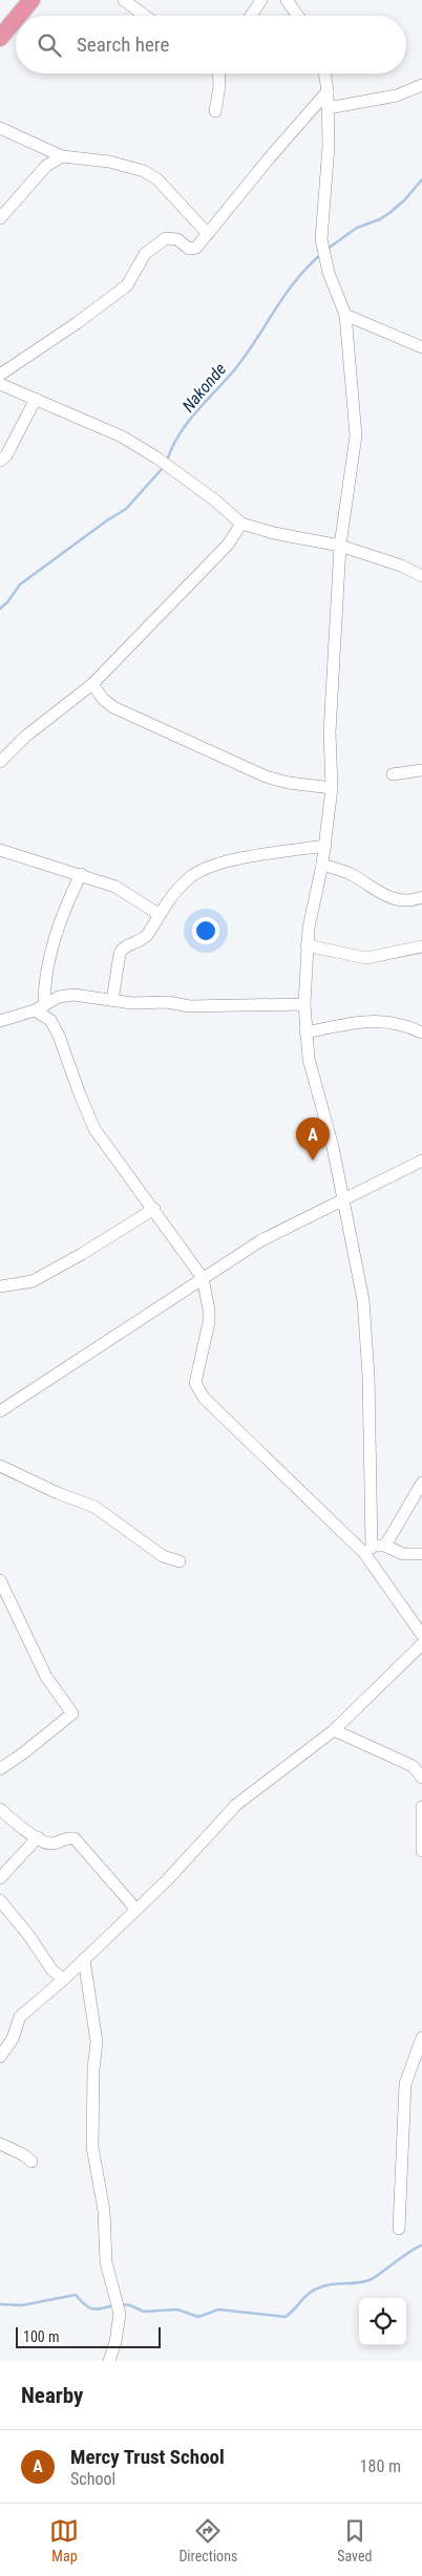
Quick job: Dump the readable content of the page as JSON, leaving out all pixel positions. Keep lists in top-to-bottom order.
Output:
{
  "water": ["Nakonde"],
  "scale_bar": "100 m",
  "page": {
    "search": "Search here",
    "pins": "A",
    "scale": "100 m",
    "heading": "Nearby",
    "list": [
      {
        "mark": "A",
        "name": "Mercy Trust School",
        "note": "School",
        "value": "180 m"
      }
    ],
    "nav": ["Map", "Directions", "Saved"]
  }
}
